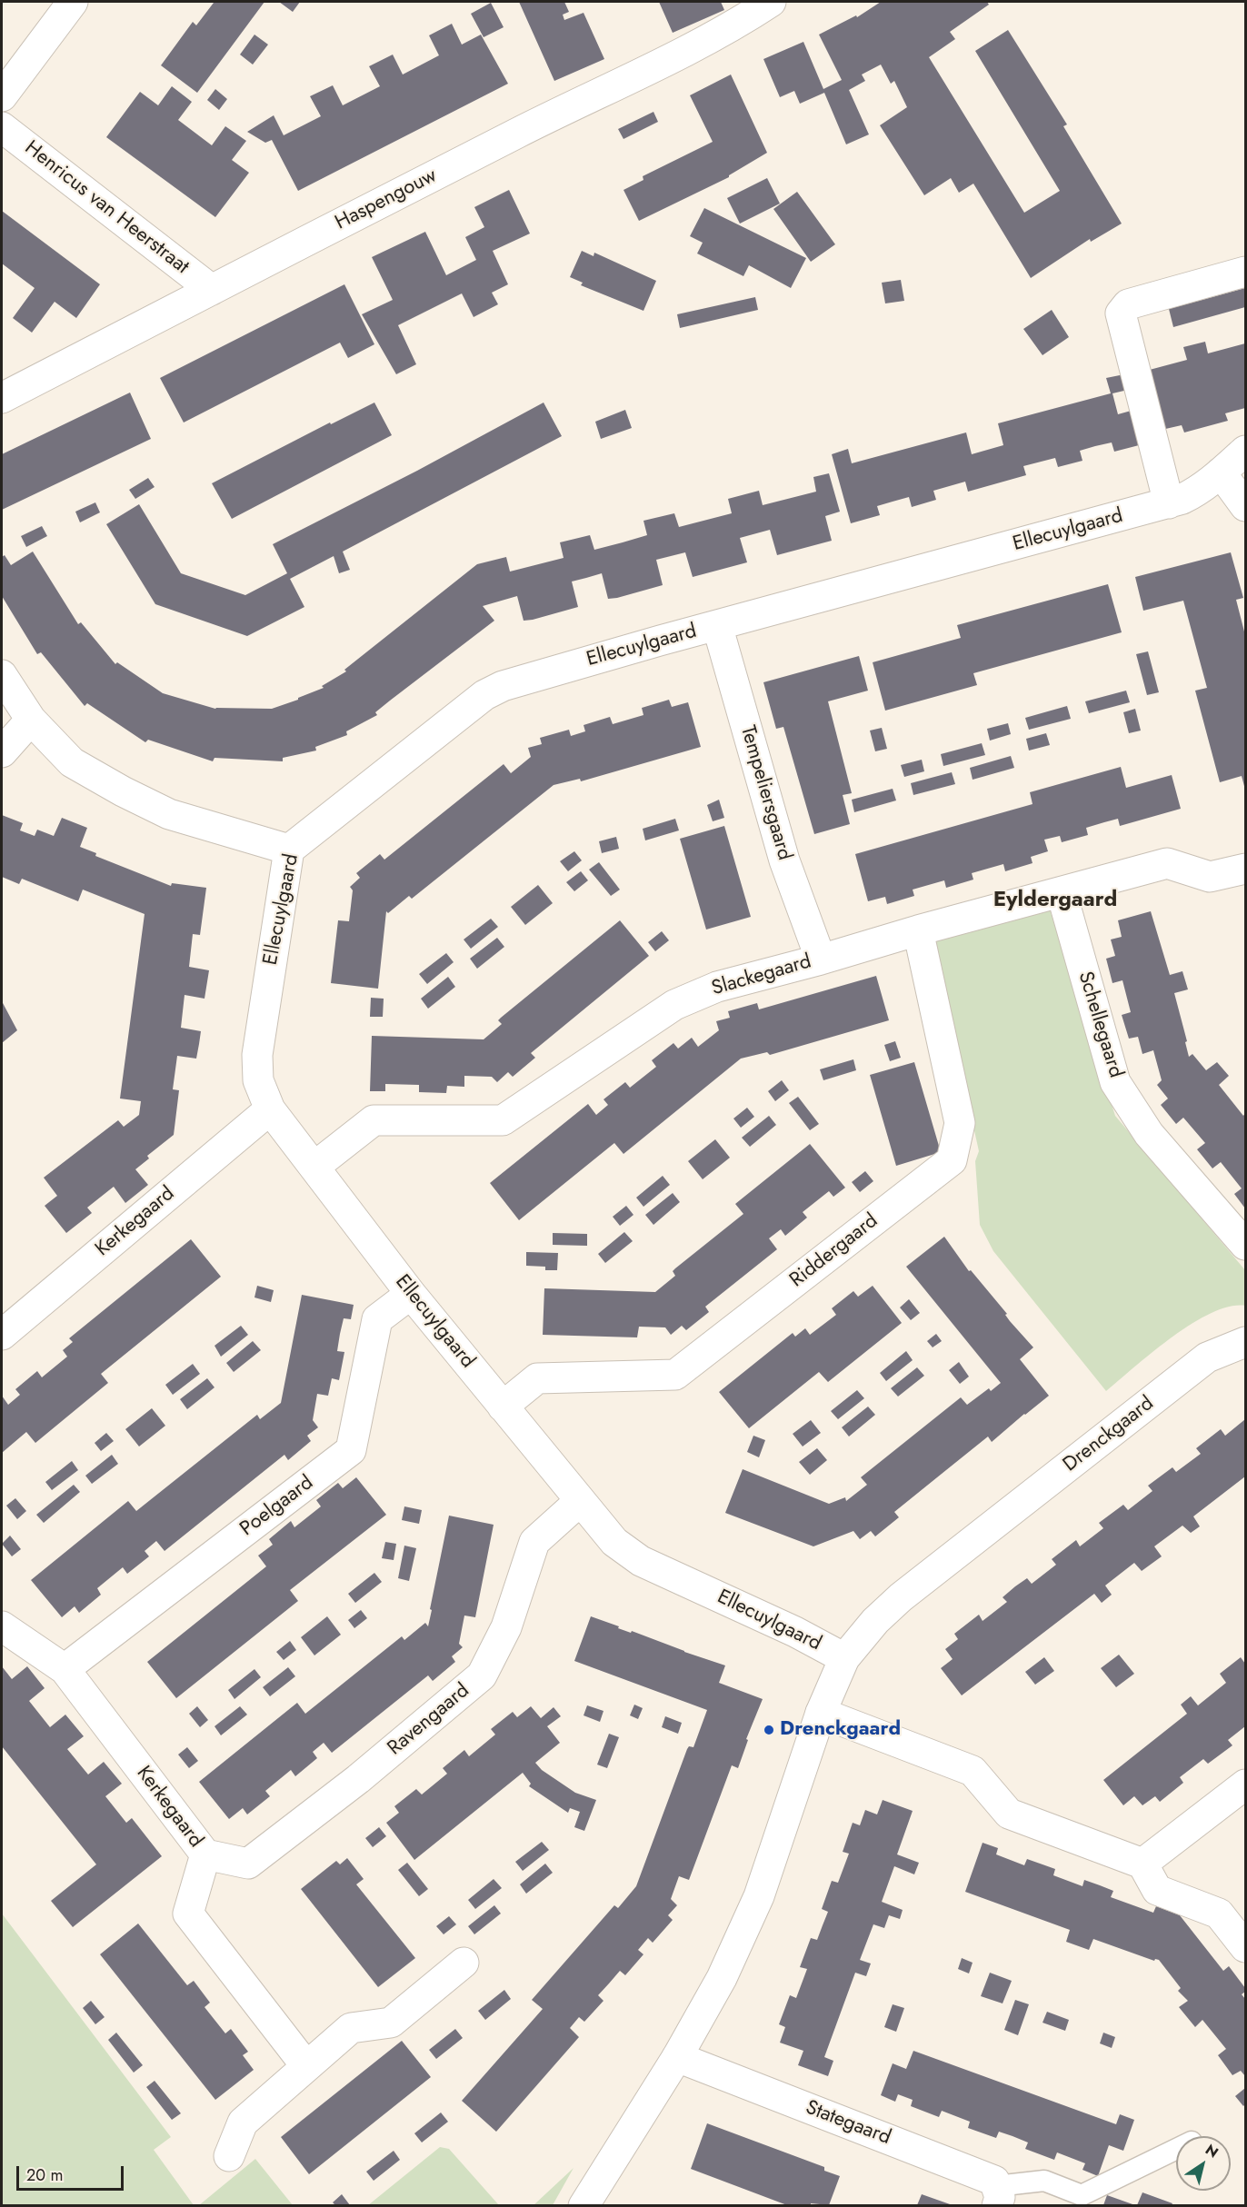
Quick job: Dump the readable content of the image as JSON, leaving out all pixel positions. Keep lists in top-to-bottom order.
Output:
{
  "streets": {
    "street": [
      "Haspengouw",
      "Henricus van Heerstraat",
      "Ellecuylgaard",
      "Tempeliersgaard",
      "Slackegaard",
      "Schellegaard",
      "Kerkegaard",
      "Riddergaard",
      "Drenckgaard",
      "Poelgaard",
      "Ravengaard",
      "Stategaard"
    ]
  },
  "crossings": [
    ["Haspengouw", "Henricus van Heerstraat"],
    ["Ellecuylgaard", "Tempeliersgaard"],
    ["Ellecuylgaard", "Slackegaard"],
    ["Ellecuylgaard", "Kerkegaard"],
    ["Ellecuylgaard", "Riddergaard"],
    ["Ellecuylgaard", "Drenckgaard"],
    ["Ellecuylgaard", "Poelgaard"],
    ["Ellecuylgaard", "Ravengaard"],
    ["Tempeliersgaard", "Slackegaard"],
    ["Slackegaard", "Schellegaard"],
    ["Slackegaard", "Riddergaard"],
    ["Kerkegaard", "Poelgaard"],
    ["Kerkegaard", "Ravengaard"],
    ["Drenckgaard", "Stategaard"]
  ],
  "districts": ["Eyldergaard"],
  "places": ["Drenckgaard"],
  "scale_bar": "20 m",
  "north": "top right"
}
